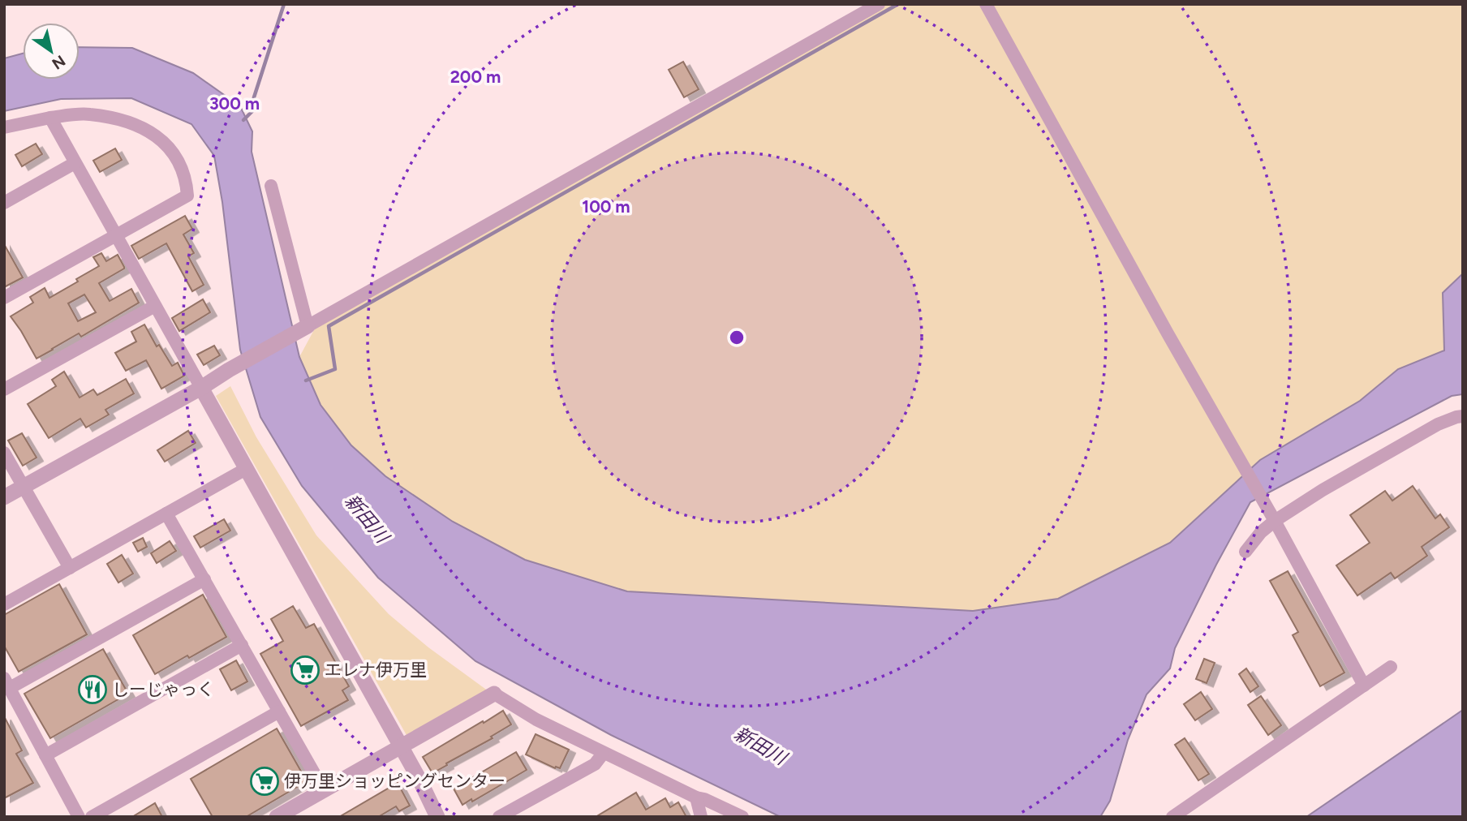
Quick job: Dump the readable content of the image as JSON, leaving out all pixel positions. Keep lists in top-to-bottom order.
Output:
{
  "water": ["新田川"],
  "places": {
    "supermarket": ["エレナ伊万里", "伊万里ショッピングセンター"],
    "restaurant": ["しーじゃっく"]
  },
  "north": "bottom right",
  "rings": ["200 m", "300 m", "100 m"]
}
